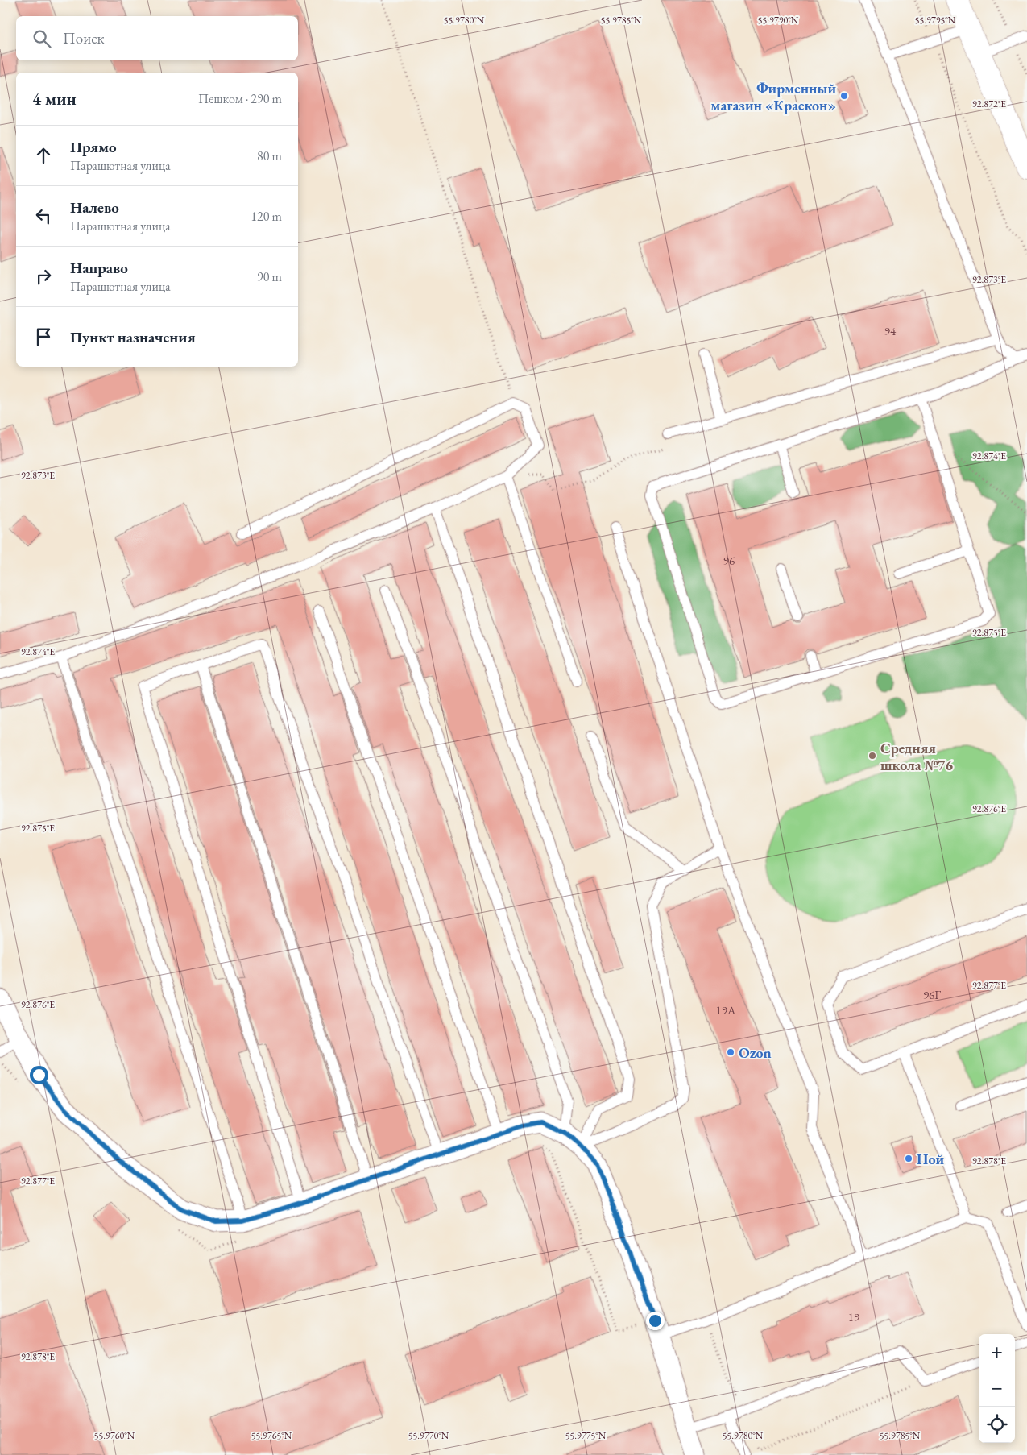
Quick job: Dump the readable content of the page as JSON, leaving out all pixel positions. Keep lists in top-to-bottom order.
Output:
{
  "places": [
    "Фирменный магазин «Краскон»",
    "Средняя школа №76",
    "Ozon",
    "Ной"
  ],
  "house_numbers": [
    "94",
    "96",
    "96Г",
    "19А",
    "19"
  ],
  "page": {
    "search": "Поиск",
    "heading": ["4 мин", "Пешком · 290 m"],
    "list": [
      ["Прямо", "Парашютная улица", "80 m"],
      ["Налево", "Парашютная улица", "120 m"],
      ["Направо", "Парашютная улица", "90 m"],
      "Пункт назначения"
    ],
    "map_buttons": ["+", "−"]
  },
  "coordinates": [
    "55.9780°N",
    "55.9785°N",
    "55.9790°N",
    "55.9795°N",
    "92.872°E",
    "92.873°E",
    "92.874°E",
    "92.875°E",
    "92.876°E",
    "92.877°E",
    "92.878°E",
    "55.9760°N",
    "55.9765°N",
    "55.9770°N",
    "55.9775°N"
  ]
}
